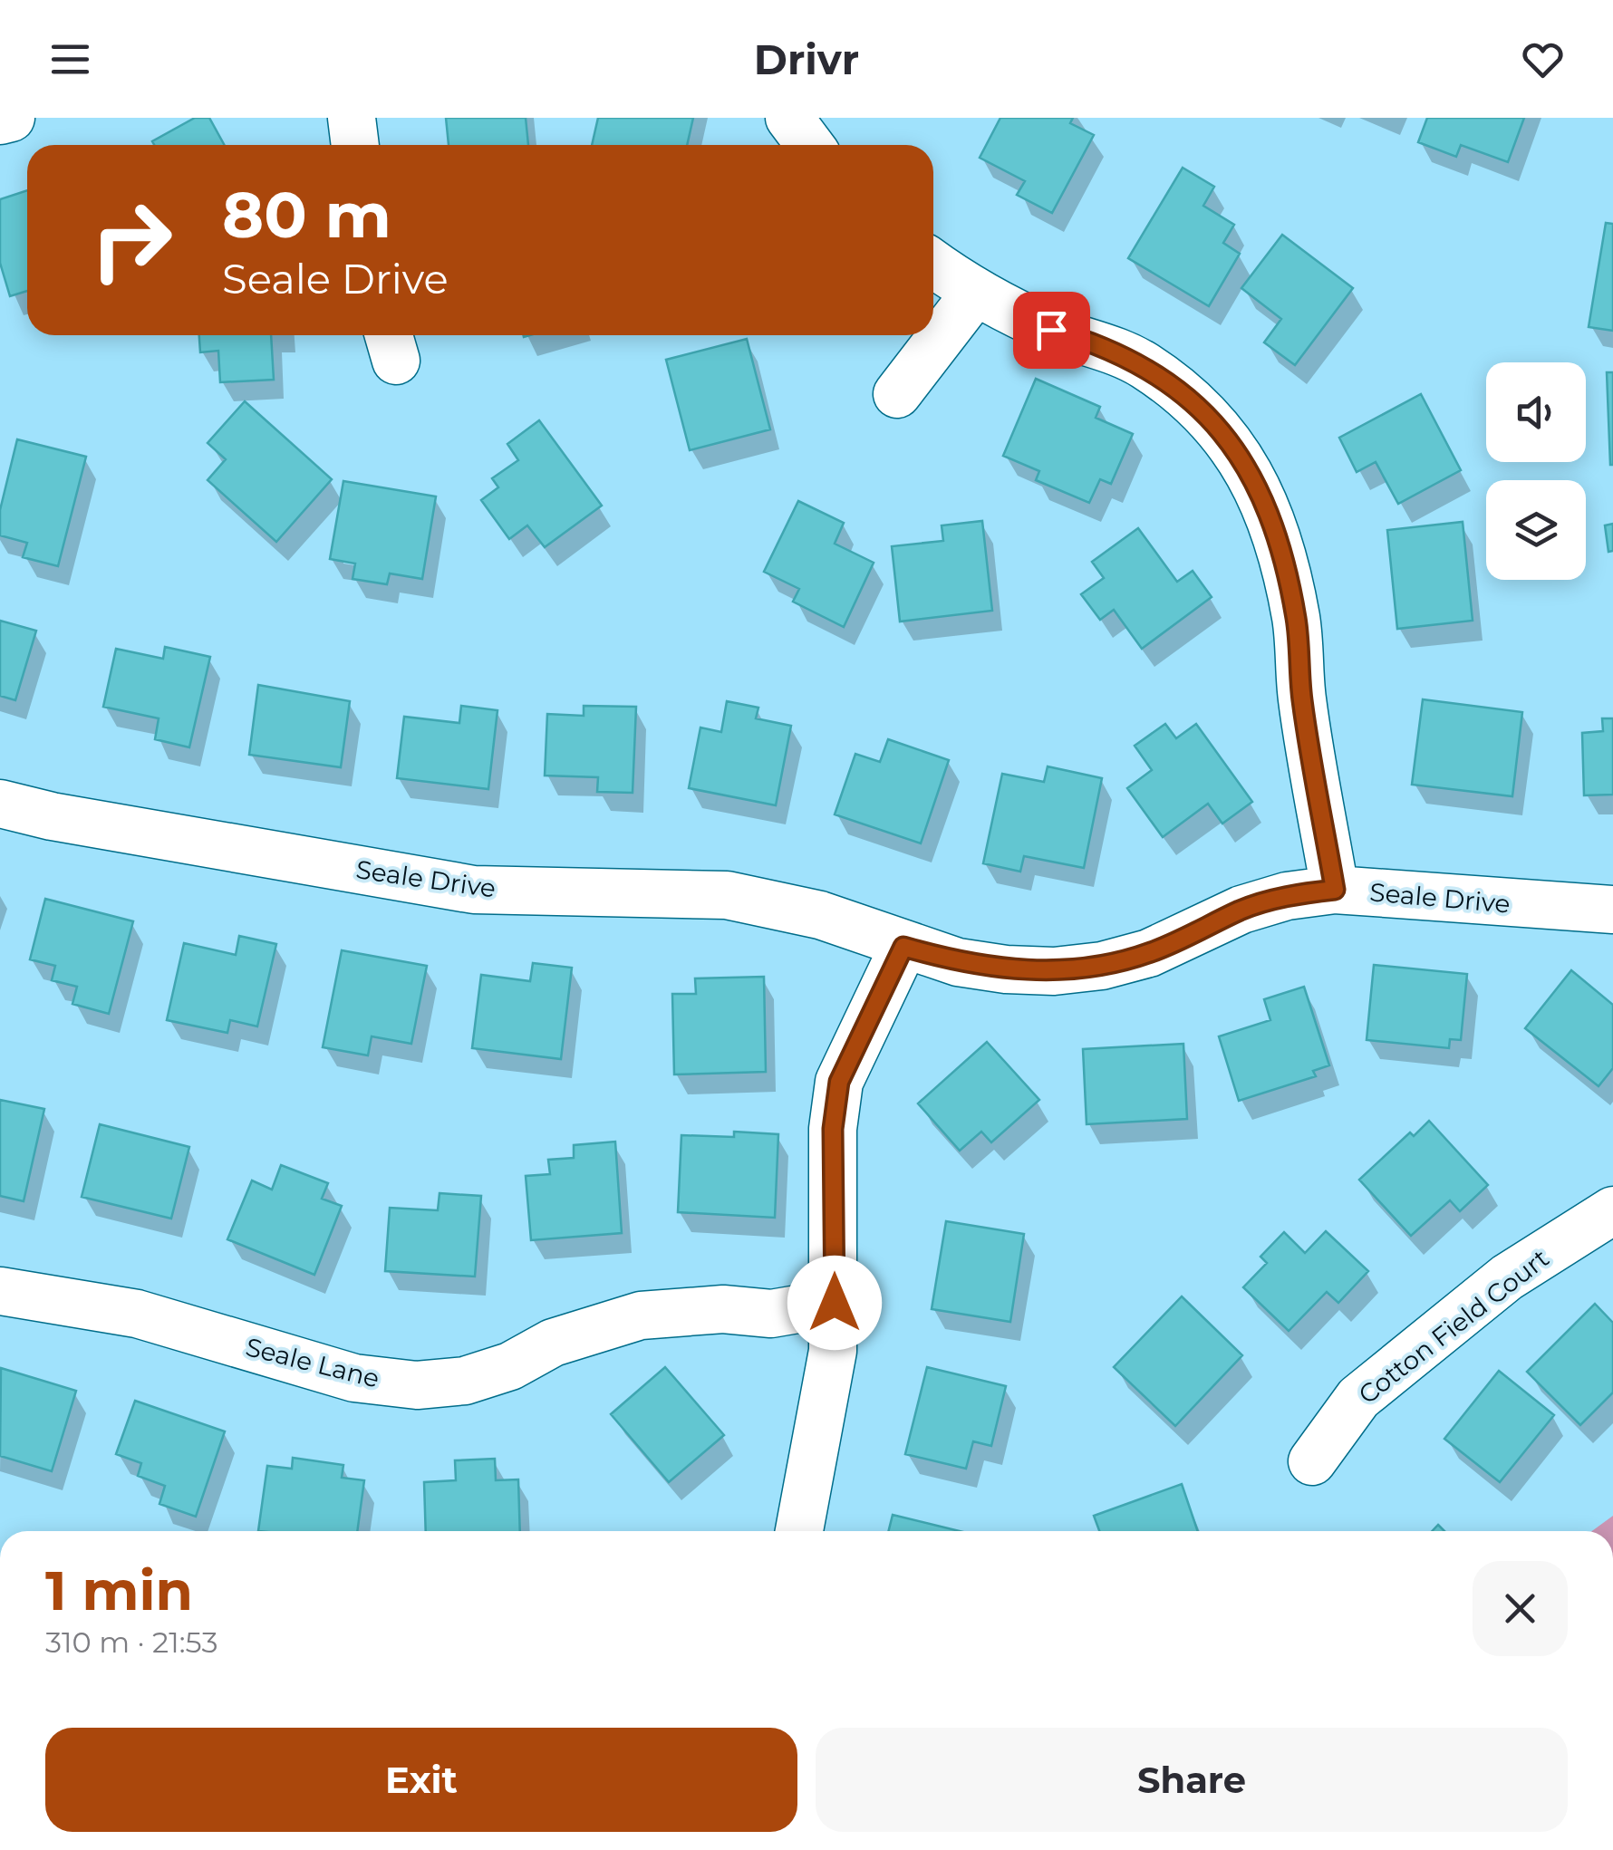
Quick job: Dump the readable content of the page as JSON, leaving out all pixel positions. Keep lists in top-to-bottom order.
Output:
{
  "streets": {
    "street": ["Seale Drive", "Cotton Field Court", "Seale Lane"]
  },
  "page": {
    "header": "Drivr",
    "turn": ["80 m", "Seale Drive"],
    "heading": ["1 min", "310 m · 21:53"],
    "buttons": ["Exit", "Share"]
  }
}
